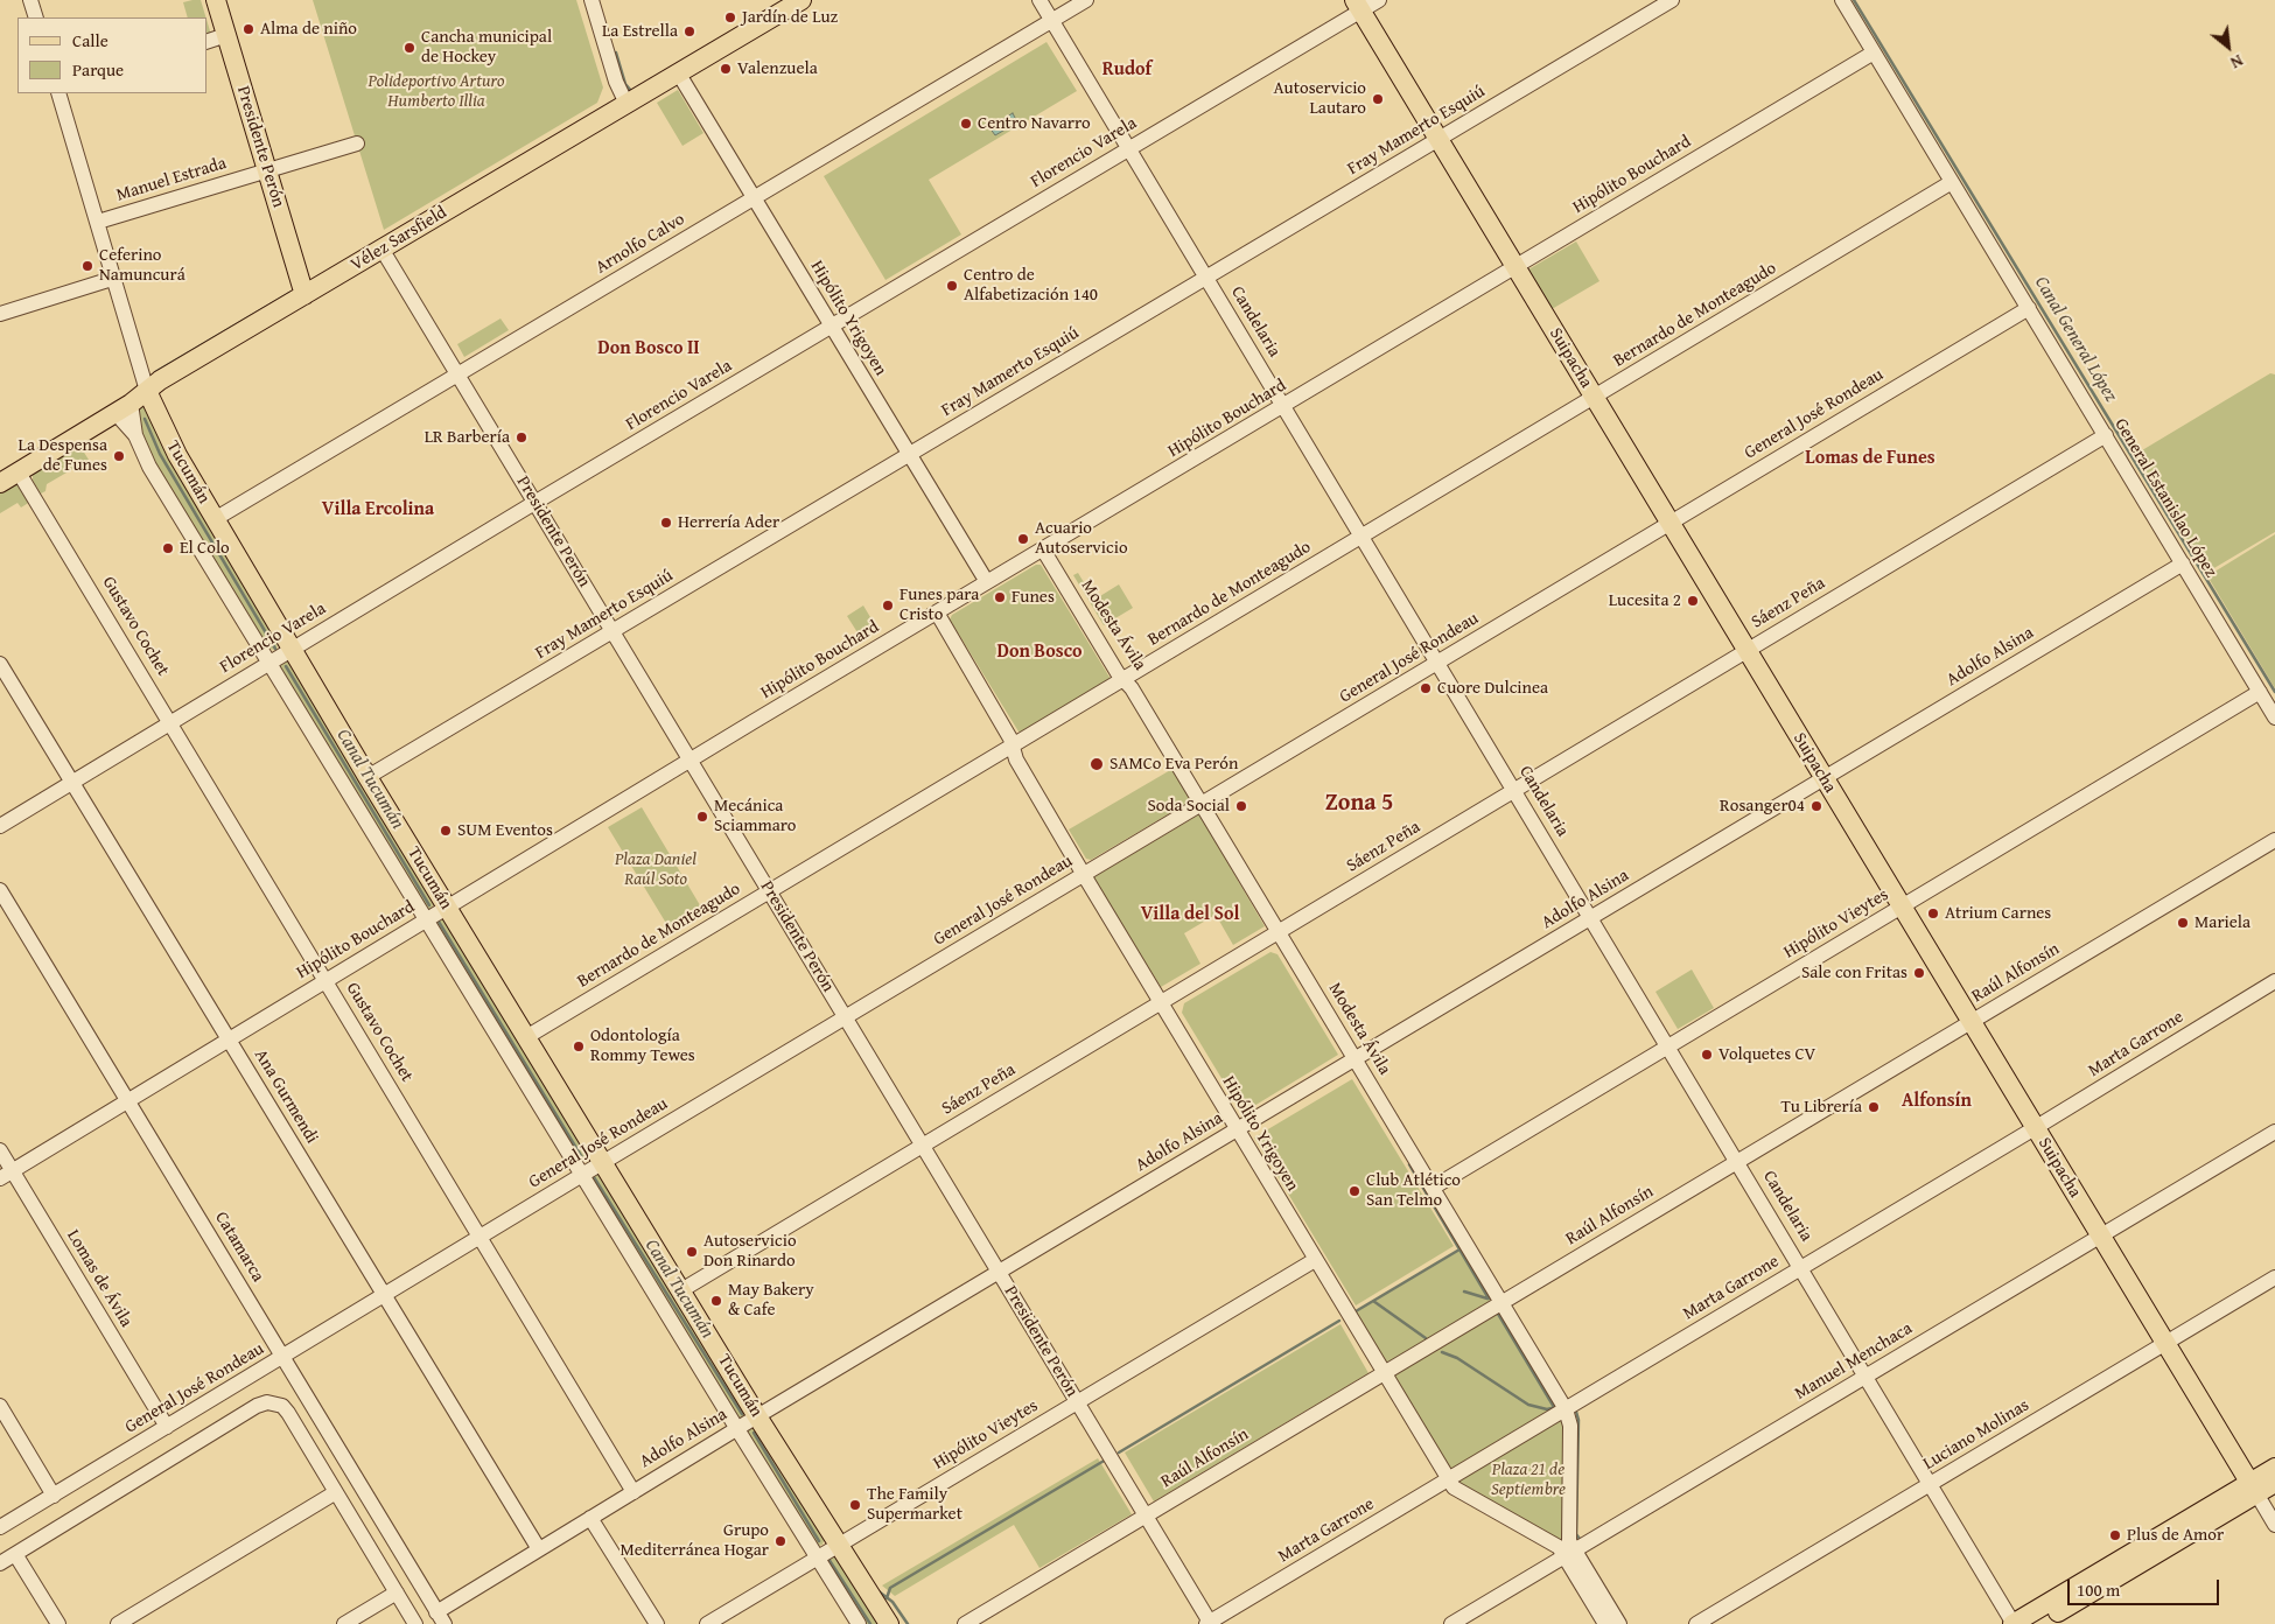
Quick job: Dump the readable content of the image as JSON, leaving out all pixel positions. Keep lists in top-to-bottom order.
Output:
{
  "streets": {
    "main road": [
      "Presidente Perón",
      "Vélez Sarsfield",
      "Suipacha",
      "Tucumán"
    ],
    "street": [
      "Fray Mamerto Esquiú",
      "Florencio Varela",
      "Hipólito Bouchard",
      "Manuel Estrada",
      "Arnolfo Calvo",
      "Bernardo de Monteagudo",
      "Hipólito Yrigoyen",
      "Candelaria",
      "General José Rondeau",
      "General Estanislao López",
      "Sáenz Peña",
      "Modesta Ávila",
      "Gustavo Cochet",
      "Adolfo Alsina",
      "Hipólito Vieytes",
      "Raúl Alfonsín",
      "Marta Garrone",
      "Ana Gurmendi",
      "Catamarca",
      "Lomas de Ávila",
      "Manuel Menchaca",
      "Luciano Molinas"
    ]
  },
  "crossings": [
    ["Fray Mamerto Esquiú", "Presidente Perón"],
    ["Fray Mamerto Esquiú", "Hipólito Yrigoyen"],
    ["Fray Mamerto Esquiú", "Candelaria"],
    ["Fray Mamerto Esquiú", "Suipacha"],
    ["Fray Mamerto Esquiú", "Tucumán"],
    ["Presidente Perón", "Florencio Varela"],
    ["Presidente Perón", "Hipólito Bouchard"],
    ["Presidente Perón", "Manuel Estrada"],
    ["Presidente Perón", "Vélez Sarsfield"],
    ["Presidente Perón", "Arnolfo Calvo"],
    ["Presidente Perón", "Bernardo de Monteagudo"],
    ["Presidente Perón", "General José Rondeau"],
    ["Presidente Perón", "Sáenz Peña"],
    ["Presidente Perón", "Adolfo Alsina"],
    ["Presidente Perón", "Hipólito Vieytes"],
    ["Presidente Perón", "Raúl Alfonsín"],
    ["Presidente Perón", "Marta Garrone"],
    ["Florencio Varela", "Hipólito Yrigoyen"],
    ["Florencio Varela", "Candelaria"],
    ["Florencio Varela", "Suipacha"],
    ["Florencio Varela", "Tucumán"],
    ["Florencio Varela", "Gustavo Cochet"],
    ["Florencio Varela", "Ana Gurmendi"],
    ["Hipólito Bouchard", "Hipólito Yrigoyen"],
    ["Hipólito Bouchard", "Candelaria"],
    ["Hipólito Bouchard", "Suipacha"],
    ["Hipólito Bouchard", "Tucumán"],
    ["Hipólito Bouchard", "General Estanislao López"],
    ["Hipólito Bouchard", "Modesta Ávila"],
    ["Hipólito Bouchard", "Gustavo Cochet"],
    ["Hipólito Bouchard", "Ana Gurmendi"],
    ["Hipólito Bouchard", "Catamarca"],
    ["Hipólito Bouchard", "Lomas de Ávila"],
    ["Manuel Estrada", "Tucumán"],
    ["Vélez Sarsfield", "Hipólito Yrigoyen"],
    ["Vélez Sarsfield", "Tucumán"],
    ["Vélez Sarsfield", "Gustavo Cochet"],
    ["Arnolfo Calvo", "Hipólito Yrigoyen"],
    ["Arnolfo Calvo", "Candelaria"],
    ["Arnolfo Calvo", "Tucumán"],
    ["Bernardo de Monteagudo", "Hipólito Yrigoyen"],
    ["Bernardo de Monteagudo", "Candelaria"],
    ["Bernardo de Monteagudo", "Suipacha"],
    ["Bernardo de Monteagudo", "Tucumán"],
    ["Bernardo de Monteagudo", "General Estanislao López"],
    ["Bernardo de Monteagudo", "Modesta Ávila"],
    ["Hipólito Yrigoyen", "General José Rondeau"],
    ["Hipólito Yrigoyen", "Sáenz Peña"],
    ["Hipólito Yrigoyen", "Modesta Ávila"],
    ["Hipólito Yrigoyen", "Adolfo Alsina"],
    ["Hipólito Yrigoyen", "Hipólito Vieytes"],
    ["Hipólito Yrigoyen", "Raúl Alfonsín"],
    ["Hipólito Yrigoyen", "Marta Garrone"],
    ["Hipólito Yrigoyen", "Manuel Menchaca"],
    ["Candelaria", "General José Rondeau"],
    ["Candelaria", "Sáenz Peña"],
    ["Candelaria", "Adolfo Alsina"],
    ["Candelaria", "Hipólito Vieytes"],
    ["Candelaria", "Raúl Alfonsín"],
    ["Candelaria", "Marta Garrone"],
    ["Candelaria", "Manuel Menchaca"],
    ["Candelaria", "Luciano Molinas"],
    ["Suipacha", "General José Rondeau"],
    ["Suipacha", "Sáenz Peña"],
    ["Suipacha", "Adolfo Alsina"],
    ["Suipacha", "Hipólito Vieytes"],
    ["Suipacha", "Raúl Alfonsín"],
    ["Suipacha", "Marta Garrone"],
    ["Suipacha", "Manuel Menchaca"],
    ["Suipacha", "Luciano Molinas"],
    ["General José Rondeau", "Tucumán"],
    ["General José Rondeau", "General Estanislao López"],
    ["General José Rondeau", "Modesta Ávila"],
    ["General José Rondeau", "Gustavo Cochet"],
    ["General José Rondeau", "Ana Gurmendi"],
    ["General José Rondeau", "Catamarca"],
    ["General José Rondeau", "Lomas de Ávila"],
    ["Tucumán", "Sáenz Peña"],
    ["Tucumán", "Adolfo Alsina"],
    ["Tucumán", "Hipólito Vieytes"],
    ["General Estanislao López", "Sáenz Peña"],
    ["General Estanislao López", "Adolfo Alsina"],
    ["General Estanislao López", "Hipólito Vieytes"],
    ["Sáenz Peña", "Modesta Ávila"],
    ["Modesta Ávila", "Adolfo Alsina"],
    ["Modesta Ávila", "Hipólito Vieytes"],
    ["Modesta Ávila", "Raúl Alfonsín"],
    ["Modesta Ávila", "Marta Garrone"],
    ["Modesta Ávila", "Manuel Menchaca"],
    ["Gustavo Cochet", "Adolfo Alsina"],
    ["Adolfo Alsina", "Ana Gurmendi"],
    ["Adolfo Alsina", "Catamarca"]
  ],
  "districts": [
    "Rudof",
    "Don Bosco II",
    "Lomas de Funes",
    "Villa Ercolina",
    "Don Bosco",
    "Zona 5",
    "Villa del Sol",
    "Alfonsín"
  ],
  "water": ["Canal General López", "Canal Tucumán"],
  "parks": ["Polideportivo Arturo Humberto Illia", "Plaza Daniel Raúl Soto", "Plaza 21 de Septiembre"],
  "places": [
    "Jardín de Luz",
    "Alma de niño",
    "La Estrella",
    "Cancha municipal de Hockey",
    "Valenzuela",
    "Autoservicio Lautaro",
    "Centro Navarro",
    "Ceferino Namuncurá",
    "Centro de Alfabetización 140",
    "LR Barbería",
    "La Despensa de Funes",
    "Herrería Ader",
    "Acuario Autoservicio",
    "El Colo",
    "Funes",
    "Lucesita 2",
    "Funes para Cristo",
    "Cuore Dulcinea",
    "SAMCo Eva Perón",
    "Soda Social",
    "Rosanger04",
    "Mecánica Sciammaro",
    "SUM Eventos",
    "Atrium Carnes",
    "Mariela",
    "Sale con Fritas",
    "Odontología Rommy Tewes",
    "Volquetes CV",
    "Tu Librería",
    "Club Atlético San Telmo",
    "Autoservicio Don Rinardo",
    "May Bakery & Cafe",
    "The Family Supermarket",
    "Plus de Amor",
    "Grupo Mediterránea Hogar"
  ],
  "legend": ["Calle", "Parque"],
  "scale_bar": "100 m",
  "north": "bottom right"
}
